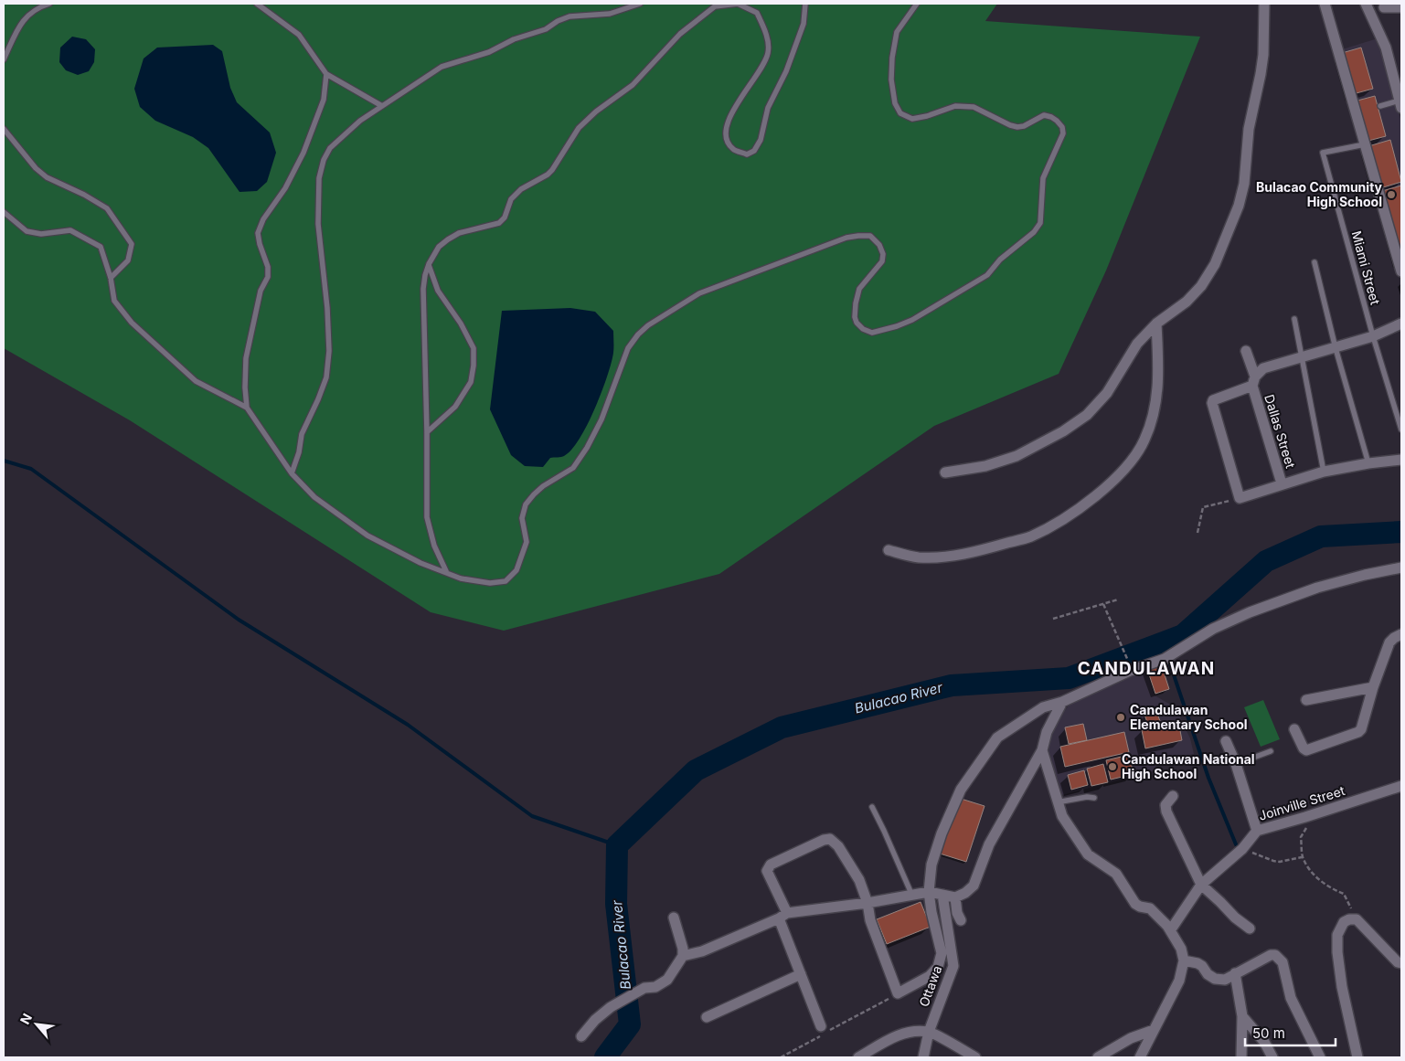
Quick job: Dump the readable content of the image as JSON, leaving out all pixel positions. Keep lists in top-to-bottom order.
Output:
{
  "streets": {
    "street": ["Dallas Street", "Joinville Street", "Ottawa"],
    "lane": ["Miami Street"]
  },
  "districts": ["CANDULAWAN"],
  "water": ["Bulacao River"],
  "places": ["Bulacao Community High School", "Candulawan Elementary School", "Candulawan National High School"],
  "scale_bar": "50 m",
  "north": "top left"
}
